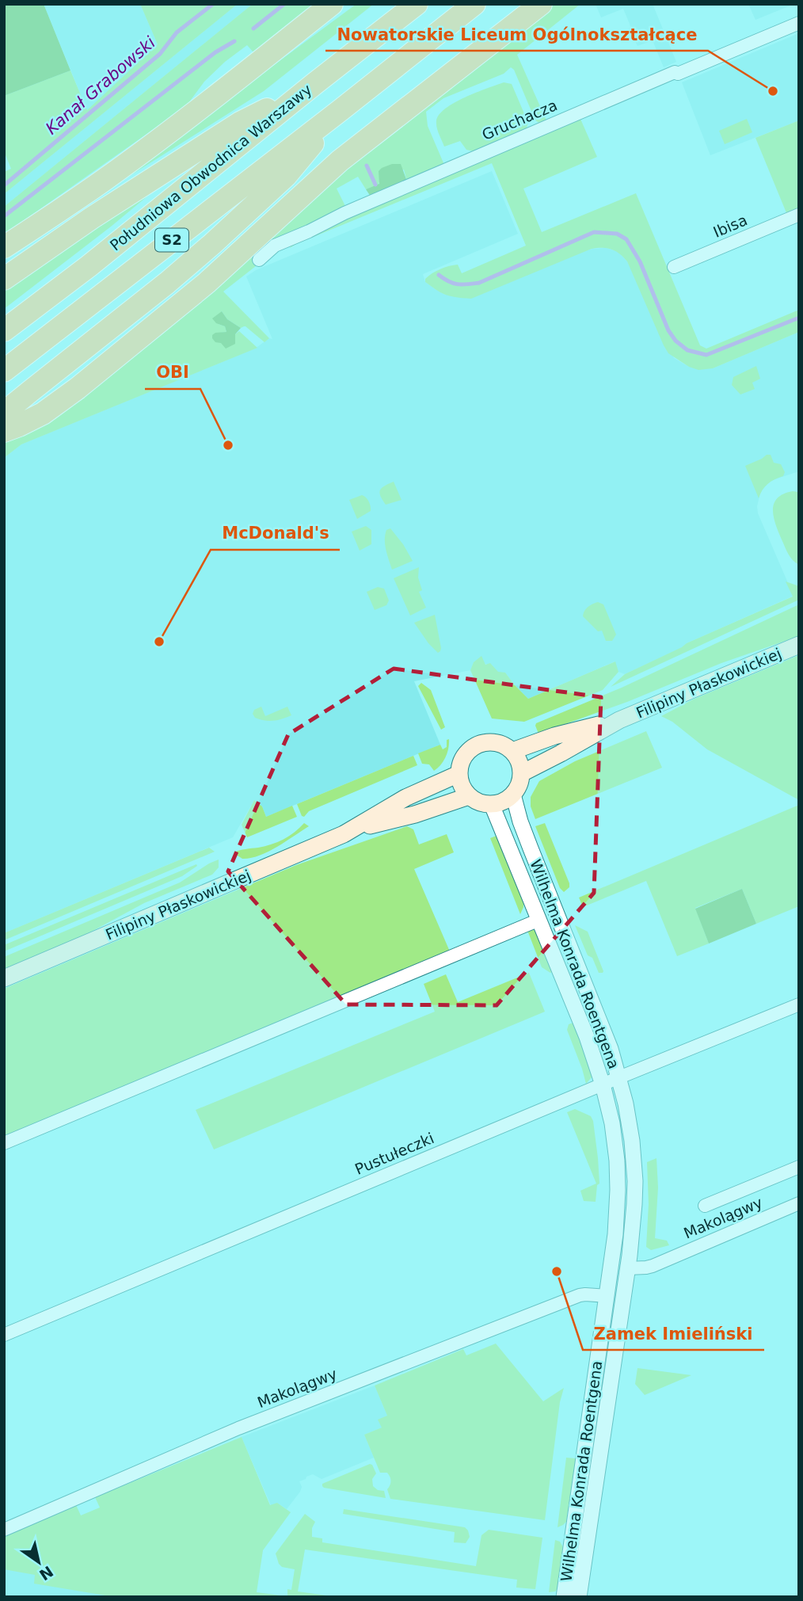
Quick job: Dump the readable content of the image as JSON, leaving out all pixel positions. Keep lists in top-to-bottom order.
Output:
{
  "streets": {
    "highway": ["Południowa Obwodnica Warszawy", "S2"],
    "main road": ["Filipiny Płaskowickiej"],
    "street": [
      "Gruchacza",
      "Ibisa",
      "Wilhelma Konrada Roentgena",
      "Pustułeczki",
      "Makolągwy"
    ]
  },
  "crossings": [
    ["Filipiny Płaskowickiej", "Wilhelma Konrada Roentgena"],
    ["Wilhelma Konrada Roentgena", "Pustułeczki"],
    ["Wilhelma Konrada Roentgena", "Makolągwy"]
  ],
  "water": ["Kanał Grabowski"],
  "places": [
    "Nowatorskie Liceum Ogólnokształcące",
    "OBI",
    "McDonald's",
    "Zamek Imieliński"
  ],
  "north": "bottom right"
}
